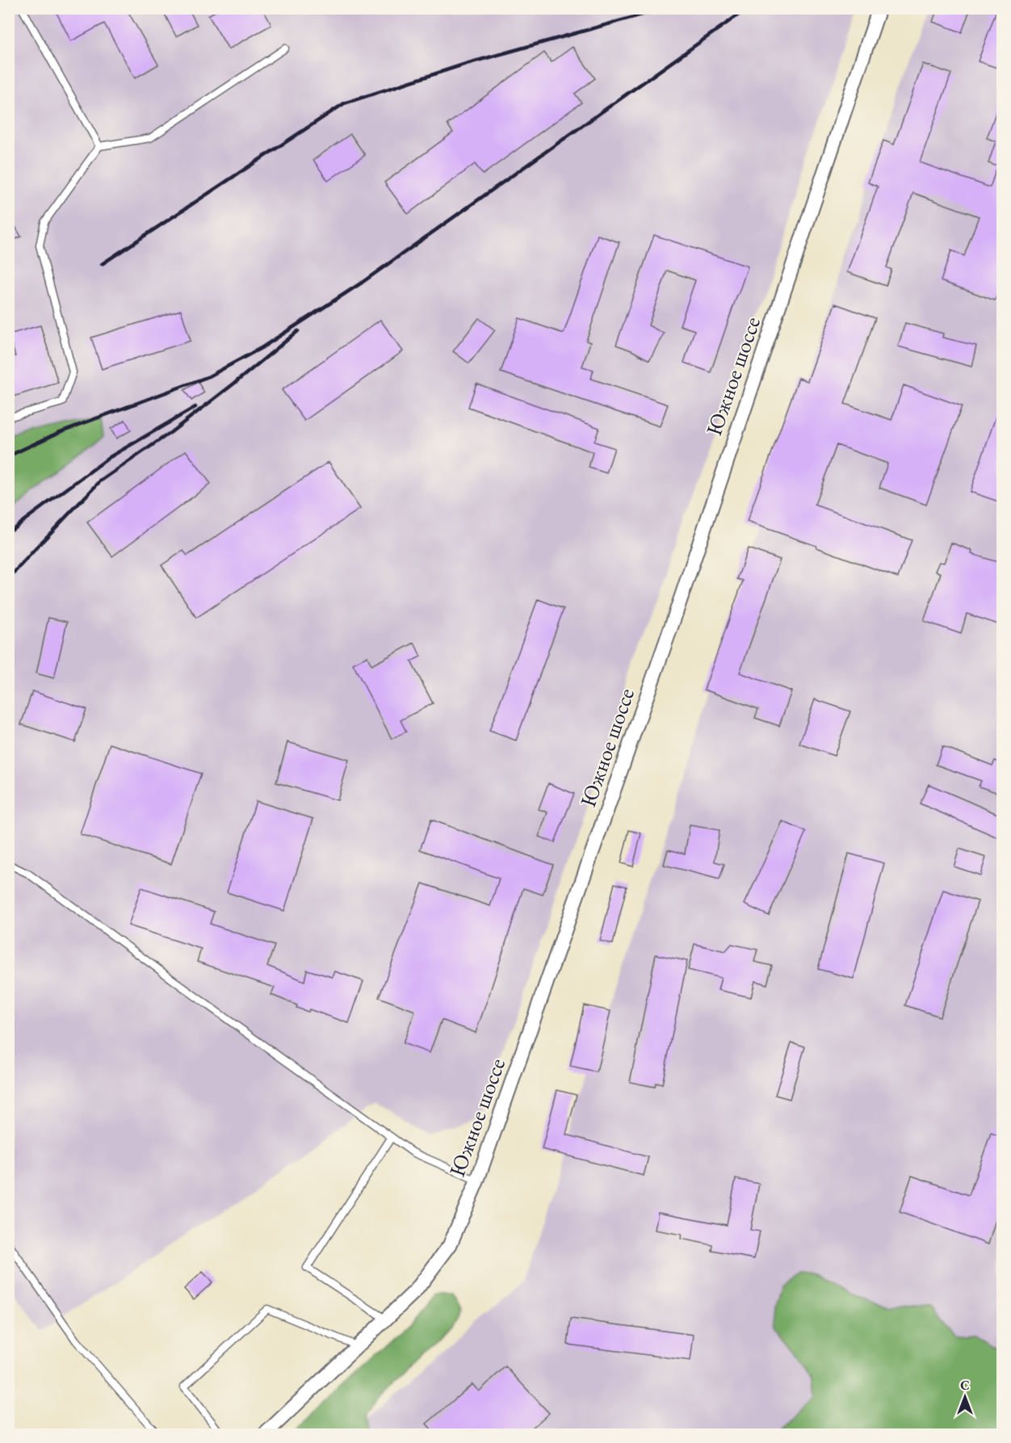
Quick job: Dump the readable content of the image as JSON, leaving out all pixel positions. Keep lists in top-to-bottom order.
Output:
{
  "streets": {
    "street": ["Южное шоссе"]
  },
  "north": "top"
}
